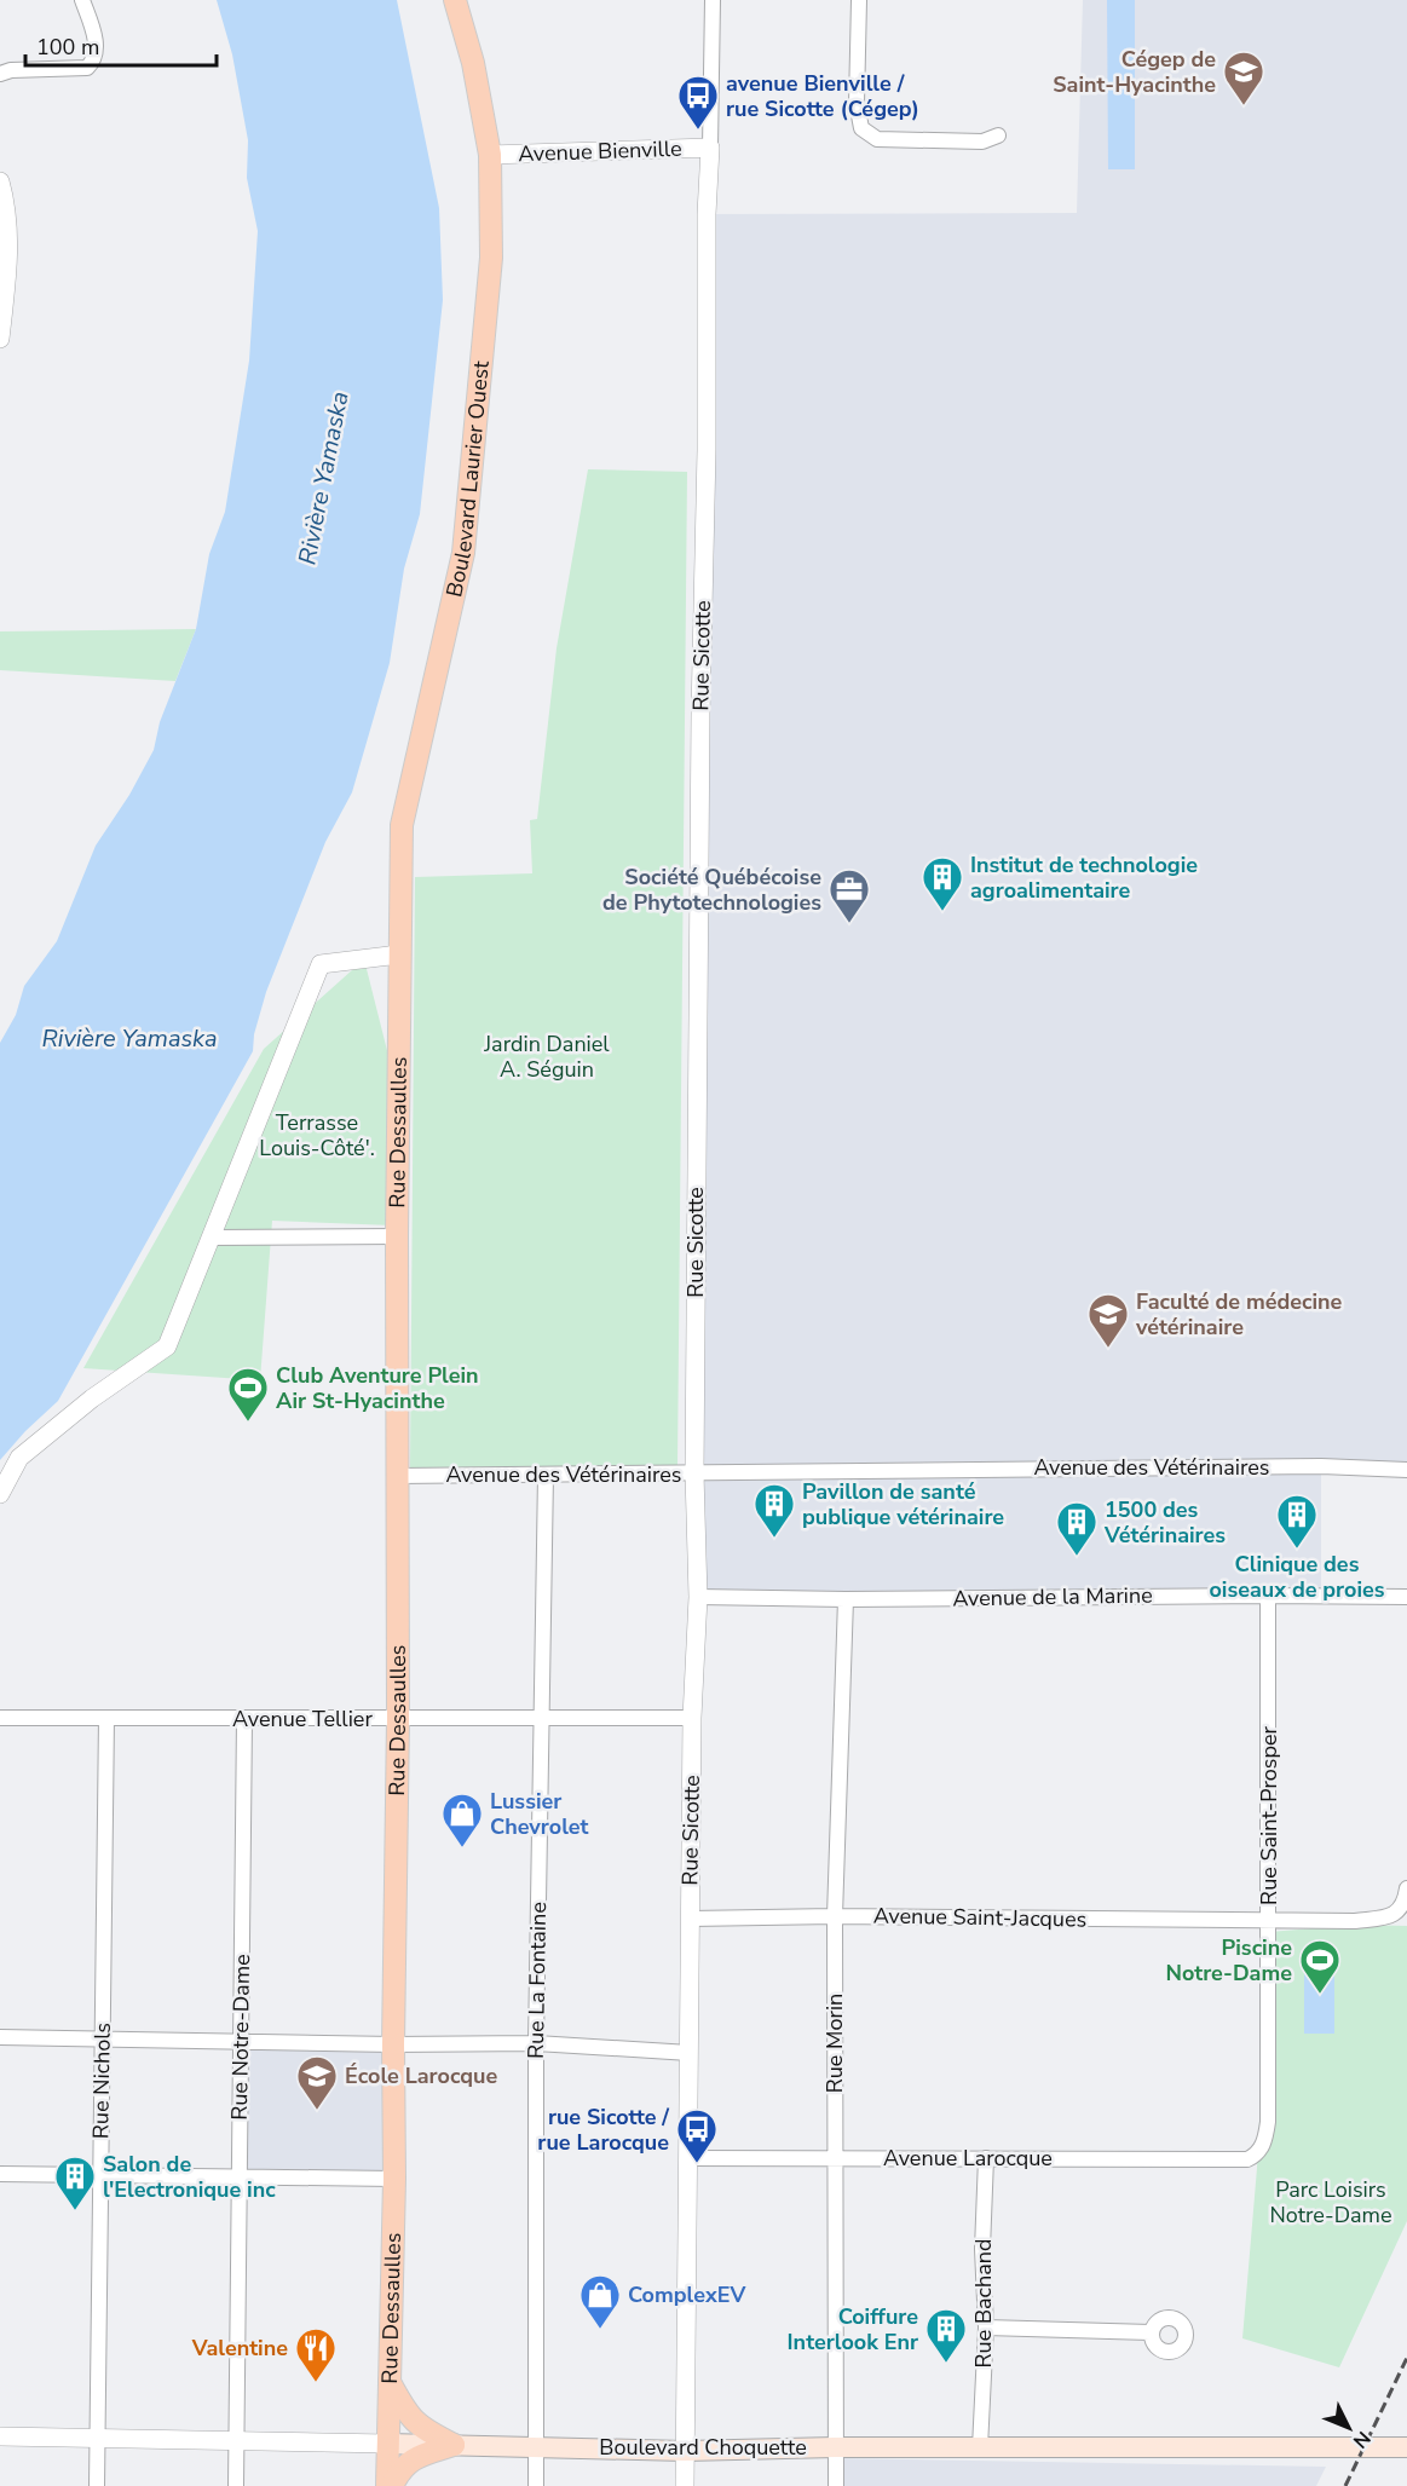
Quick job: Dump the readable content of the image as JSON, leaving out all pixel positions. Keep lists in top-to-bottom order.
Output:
{
  "streets": {
    "main road": ["Boulevard Laurier Ouest", "Rue Dessaulles", "Boulevard Choquette"],
    "street": [
      "Avenue Bienville",
      "Rue Sicotte",
      "Avenue des Vétérinaires",
      "Avenue de la Marine",
      "Avenue Tellier",
      "Rue Saint-Prosper",
      "Avenue Saint-Jacques",
      "Rue La Fontaine",
      "Rue Notre-Dame",
      "Rue Morin",
      "Rue Nichols",
      "Avenue Larocque",
      "Rue Bachand"
    ]
  },
  "crossings": [
    ["Avenue Bienville", "Boulevard Laurier Ouest"],
    ["Avenue Bienville", "Rue Sicotte"],
    ["Boulevard Laurier Ouest", "Rue Dessaulles"],
    ["Rue Sicotte", "Avenue des Vétérinaires"],
    ["Rue Sicotte", "Avenue de la Marine"],
    ["Rue Sicotte", "Avenue Tellier"],
    ["Rue Sicotte", "Avenue Saint-Jacques"],
    ["Rue Sicotte", "Avenue Larocque"],
    ["Rue Sicotte", "Boulevard Choquette"],
    ["Rue Dessaulles", "Avenue des Vétérinaires"],
    ["Rue Dessaulles", "Avenue Tellier"],
    ["Rue Dessaulles", "Boulevard Choquette"],
    ["Avenue des Vétérinaires", "Rue La Fontaine"],
    ["Avenue de la Marine", "Rue Saint-Prosper"],
    ["Avenue de la Marine", "Rue Morin"],
    ["Avenue Tellier", "Rue La Fontaine"],
    ["Avenue Tellier", "Rue Notre-Dame"],
    ["Avenue Tellier", "Rue Nichols"],
    ["Rue Saint-Prosper", "Avenue Saint-Jacques"],
    ["Rue Saint-Prosper", "Avenue Larocque"],
    ["Avenue Saint-Jacques", "Rue Morin"],
    ["Rue La Fontaine", "Boulevard Choquette"],
    ["Rue Notre-Dame", "Boulevard Choquette"],
    ["Rue Morin", "Avenue Larocque"],
    ["Rue Morin", "Boulevard Choquette"],
    ["Rue Nichols", "Boulevard Choquette"],
    ["Avenue Larocque", "Rue Bachand"],
    ["Rue Bachand", "Boulevard Choquette"]
  ],
  "water": ["Rivière Yamaska"],
  "parks": ["Jardin Daniel A. Séguin", "Terrasse Louis-Côté'.", "Parc Loisirs Notre-Dame"],
  "places": {
    "school or university": ["Cégep de Saint-Hyacinthe", "Faculté de médecine vétérinaire", "École Larocque"],
    "bus stop": ["avenue Bienville / rue Sicotte (Cégep)", "rue Sicotte / rue Larocque"],
    "building": [
      "Institut de technologie agroalimentaire",
      "Pavillon de santé publique vétérinaire",
      "Clinique des oiseaux de proies",
      "1500 des Vétérinaires",
      "Salon de l'Electronique inc",
      "Coiffure Interlook Enr"
    ],
    "office": ["Société Québécoise de Phytotechnologies"],
    "sports": ["Club Aventure Plein Air St-Hyacinthe", "Piscine Notre-Dame"],
    "shop": ["Lussier Chevrolet", "ComplexEV"],
    "restaurant": ["Valentine"]
  },
  "scale_bar": "100 m",
  "north": "bottom right"
}
